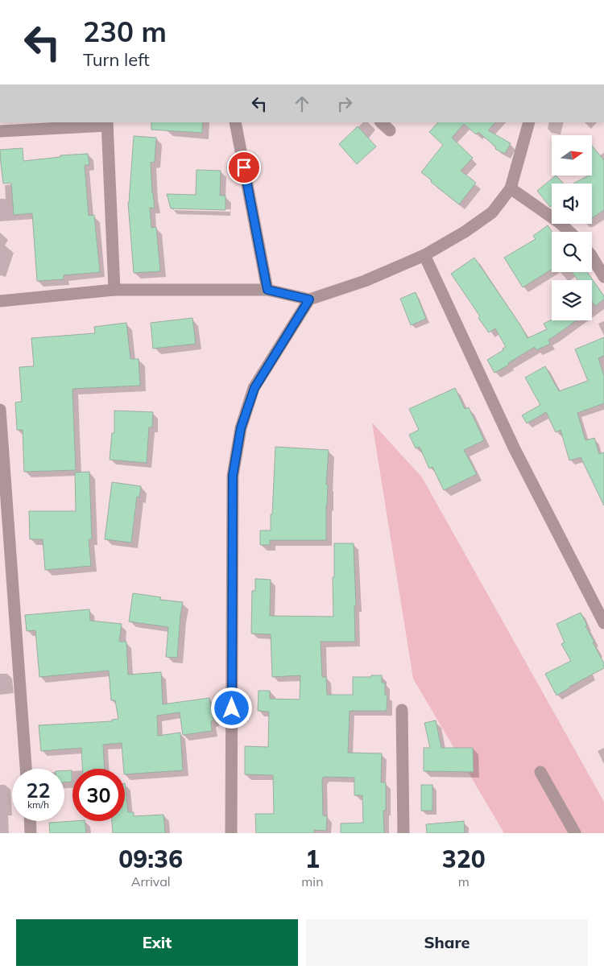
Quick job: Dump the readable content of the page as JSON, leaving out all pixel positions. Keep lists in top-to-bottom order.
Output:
{
  "north": "right",
  "page": {
    "turn": ["230 m", "Turn left"],
    "speed": "22 km/h",
    "limit": "30",
    "eta": [
      "09:36",
      "Arrival",
      "1",
      "min",
      "320",
      "m"
    ],
    "buttons": ["Exit", "Share"]
  }
}
